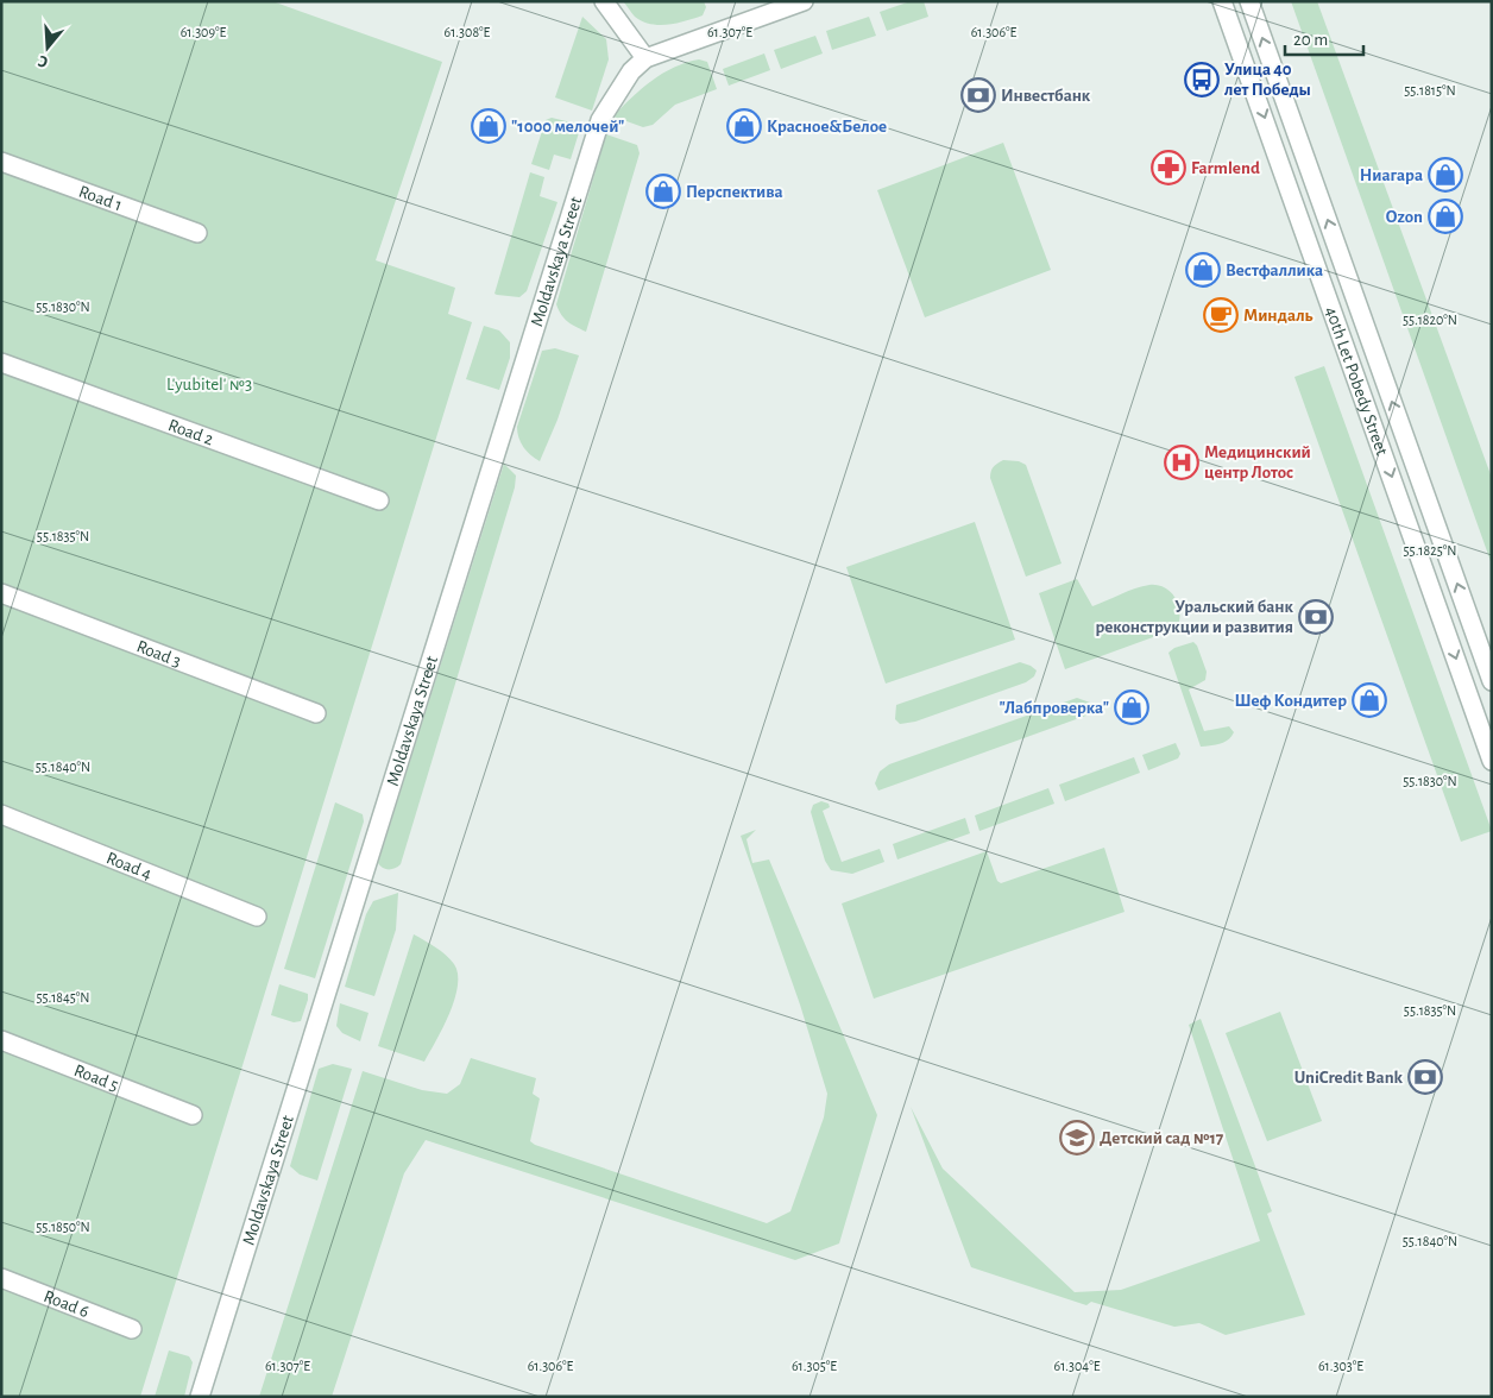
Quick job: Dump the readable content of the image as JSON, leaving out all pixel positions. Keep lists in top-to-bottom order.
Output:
{
  "streets": {
    "street": [
      "Road 1",
      "Moldavskaya Street",
      "40th Let Pobedy Street",
      "Road 2",
      "Road 3",
      "Road 4",
      "Road 5",
      "Road 6"
    ]
  },
  "parks": ["L'yubitel' №3"],
  "places": {
    "bus stop": ["Улица 40 лет Победы"],
    "bank": ["Инвестбанк", "Уральский банк реконструкции и развития", "UniCredit Bank"],
    "shop": [
      "\"1000 мелочей\"",
      "Красное&Белое",
      "Ниагара",
      "Перспектива",
      "Ozon",
      "Вестфаллика",
      "Шеф Кондитер",
      "\"Лабпроверка\""
    ],
    "pharmacy": ["Farmlend"],
    "cafe": ["Миндаль"],
    "hospital": ["Медицинский центр Лотос"],
    "school or university": ["Детский сад №17"]
  },
  "scale_bar": "20 m",
  "north": "bottom",
  "coordinates": [
    "61.309°E",
    "61.308°E",
    "61.307°E",
    "61.306°E",
    "55.1815°N",
    "55.1830°N",
    "55.1820°N",
    "55.1835°N",
    "55.1825°N",
    "55.1840°N",
    "55.1845°N",
    "55.1850°N",
    "61.305°E",
    "61.304°E",
    "61.303°E"
  ]
}
